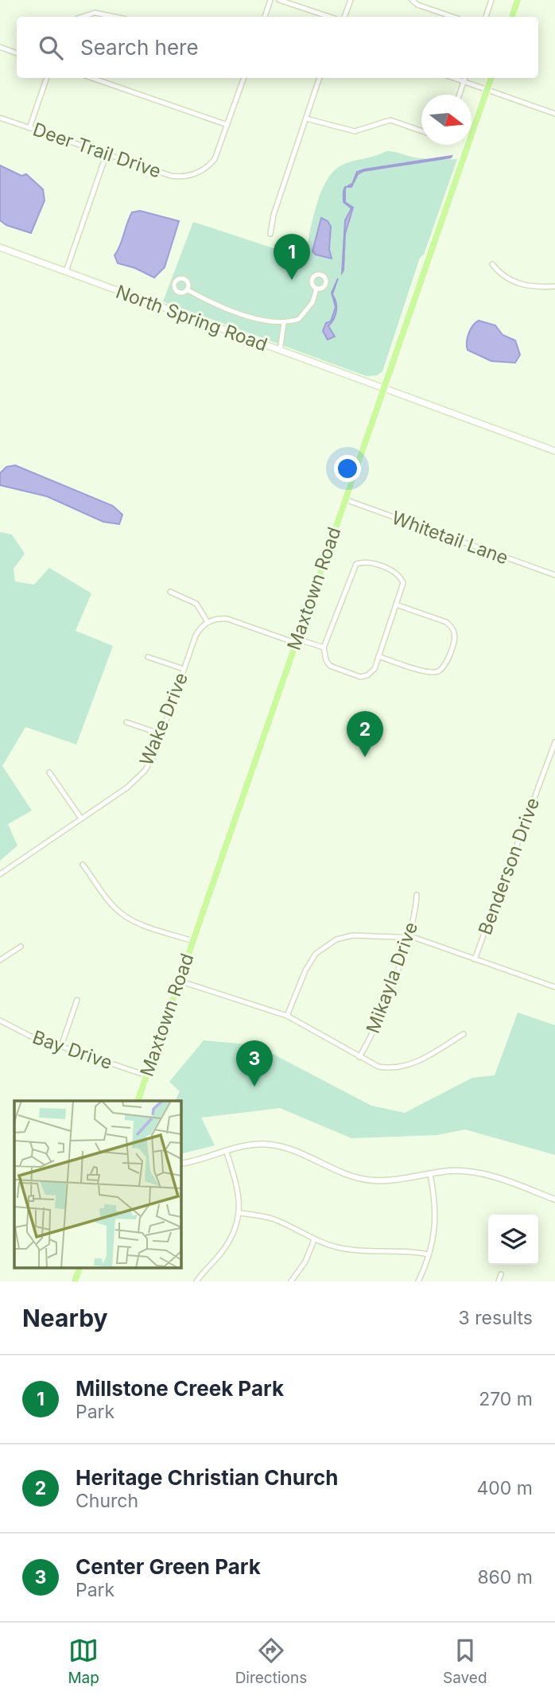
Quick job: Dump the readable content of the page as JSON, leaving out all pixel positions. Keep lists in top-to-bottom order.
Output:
{
  "streets": {
    "main road": ["North Spring Road", "Maxtown Road"],
    "street": [
      "Deer Trail Drive",
      "Whitetail Lane",
      "Wake Drive",
      "Benderson Drive",
      "Mikayla Drive",
      "Bay Drive"
    ]
  },
  "crossings": [
    ["North Spring Road", "Maxtown Road"],
    ["Whitetail Lane", "Maxtown Road"],
    ["Maxtown Road", "Bay Drive"]
  ],
  "north": "right",
  "page": {
    "search": "Search here",
    "pins": ["1", "2", "3"],
    "heading": ["Nearby", "3 results"],
    "list": [
      {
        "mark": "1",
        "name": "Millstone Creek Park",
        "note": "Park",
        "value": "270 m"
      },
      {
        "mark": "2",
        "name": "Heritage Christian Church",
        "note": "Church",
        "value": "400 m"
      },
      {
        "mark": "3",
        "name": "Center Green Park",
        "note": "Park",
        "value": "860 m"
      }
    ],
    "nav": ["Map", "Directions", "Saved"]
  }
}
